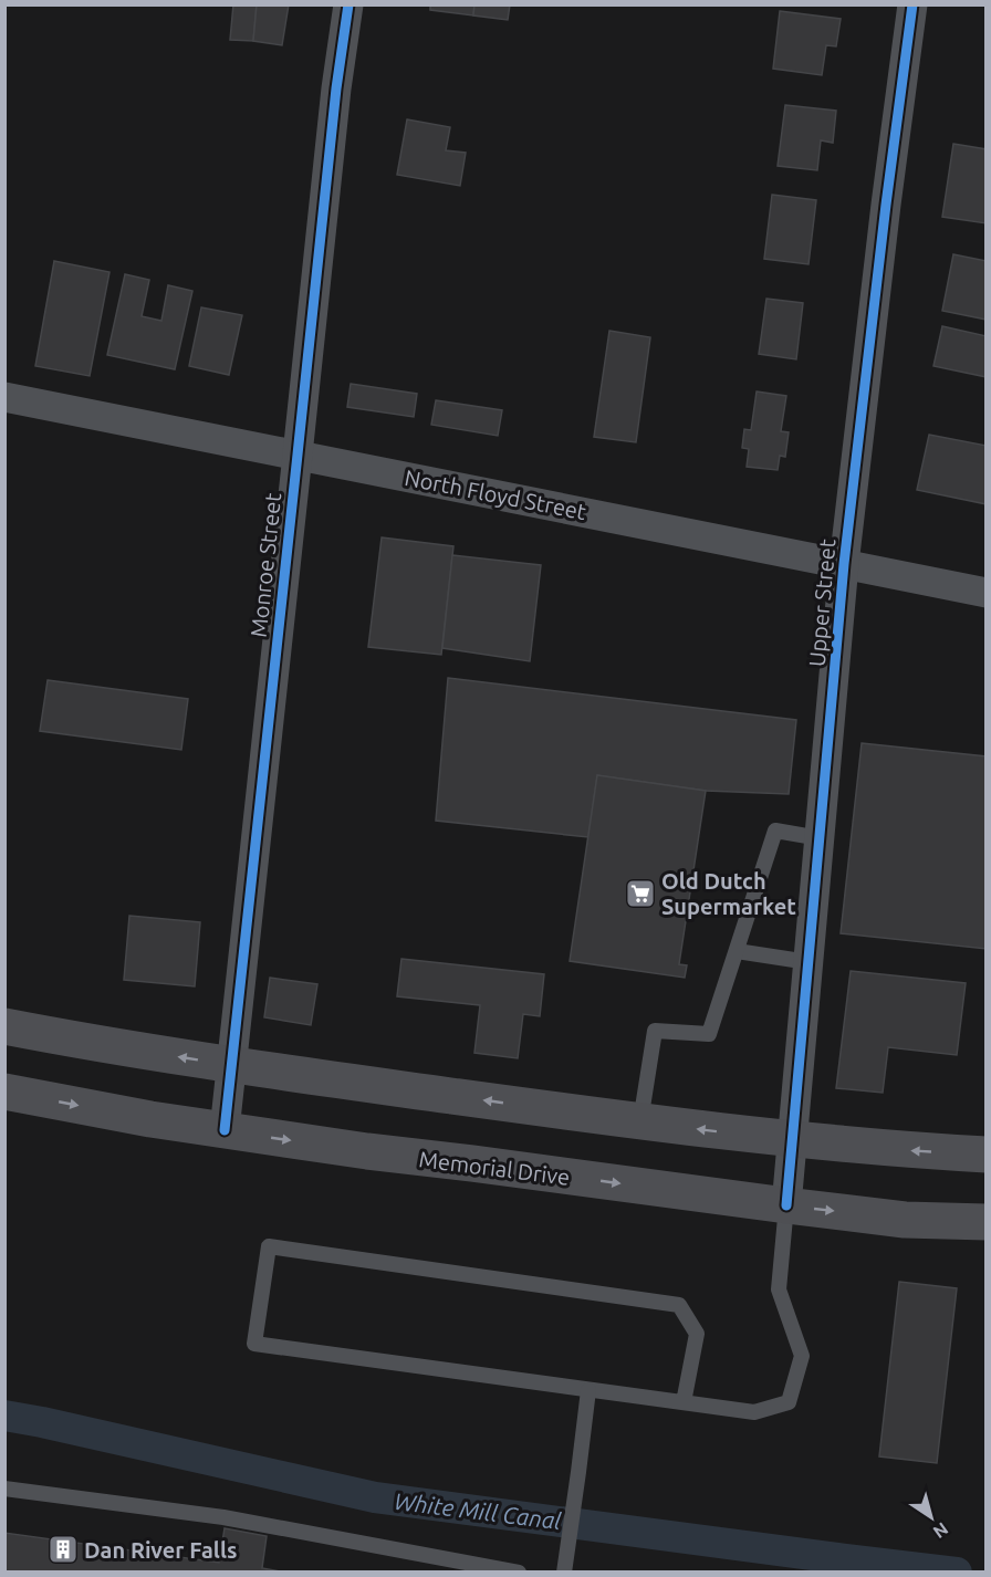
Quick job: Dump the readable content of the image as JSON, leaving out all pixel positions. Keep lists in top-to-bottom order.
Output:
{
  "streets": {
    "main road": ["Memorial Drive"],
    "street": ["North Floyd Street", "Monroe Street", "Upper Street"]
  },
  "crossings": [
    ["North Floyd Street", "Monroe Street"],
    ["North Floyd Street", "Upper Street"],
    ["Monroe Street", "Memorial Drive"],
    ["Upper Street", "Memorial Drive"]
  ],
  "water": ["White Mill Canal"],
  "places": {
    "supermarket": ["Old Dutch Supermarket"],
    "building": ["Dan River Falls"]
  },
  "north": "bottom right"
}
